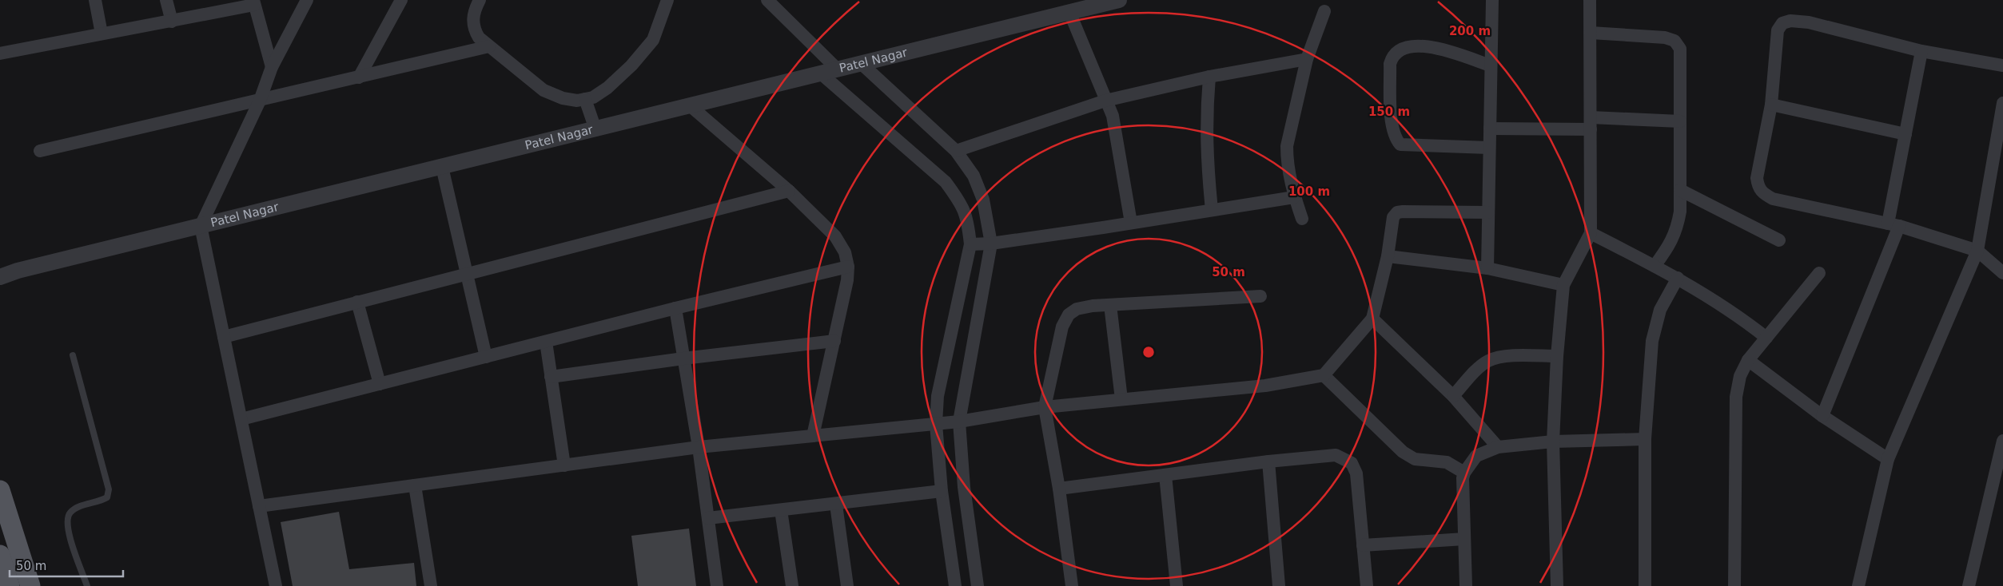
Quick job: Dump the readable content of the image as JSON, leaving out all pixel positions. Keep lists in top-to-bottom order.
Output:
{
  "streets": {
    "street": ["Patel Nagar"]
  },
  "scale_bar": "50 m",
  "rings": [
    "200 m",
    "150 m",
    "100 m",
    "50 m"
  ]
}
